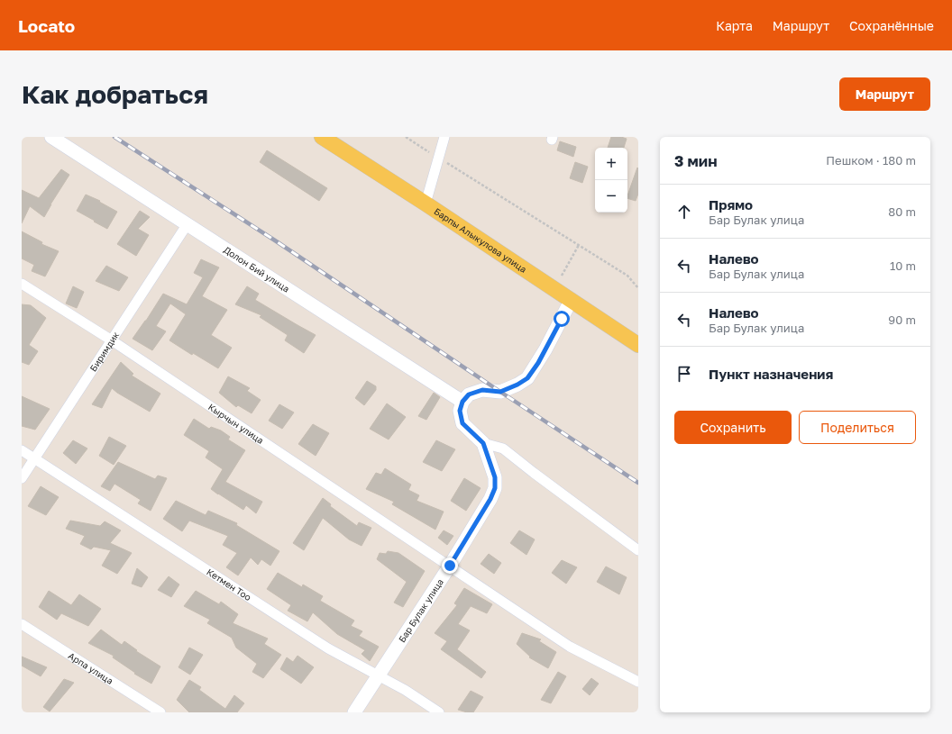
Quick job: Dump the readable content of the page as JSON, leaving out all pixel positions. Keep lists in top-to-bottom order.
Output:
{
  "streets": {
    "main road": ["Барпы Алыкулова улица"],
    "street": [
      "Долон Бий улица",
      "Биримдик",
      "Кырчын улица",
      "Кетмен Тоо",
      "Бар Булак улица",
      "Арпа улица"
    ]
  },
  "crossings": [
    ["Долон Бий улица", "Биримдик"],
    ["Долон Бий улица", "Бар Булак улица"],
    ["Биримдик", "Кырчын улица"],
    ["Биримдик", "Кетмен Тоо"],
    ["Кырчын улица", "Бар Булак улица"],
    ["Кетмен Тоо", "Бар Булак улица"]
  ],
  "page": {
    "header": "Locato",
    "nav": ["Карта", "Маршрут", "Сохранённые"],
    "buttons": [
      "Маршрут",
      ["Сохранить", "Поделиться"]
    ],
    "title": "Как добраться",
    "heading": ["3 мин", "Пешком · 180 m"],
    "map_buttons": ["+", "−"],
    "list": [
      ["Прямо", "Бар Булак улица", "80 m"],
      ["Налево", "Бар Булак улица", "10 m"],
      ["Налево", "Бар Булак улица", "90 m"],
      "Пункт назначения"
    ]
  }
}
